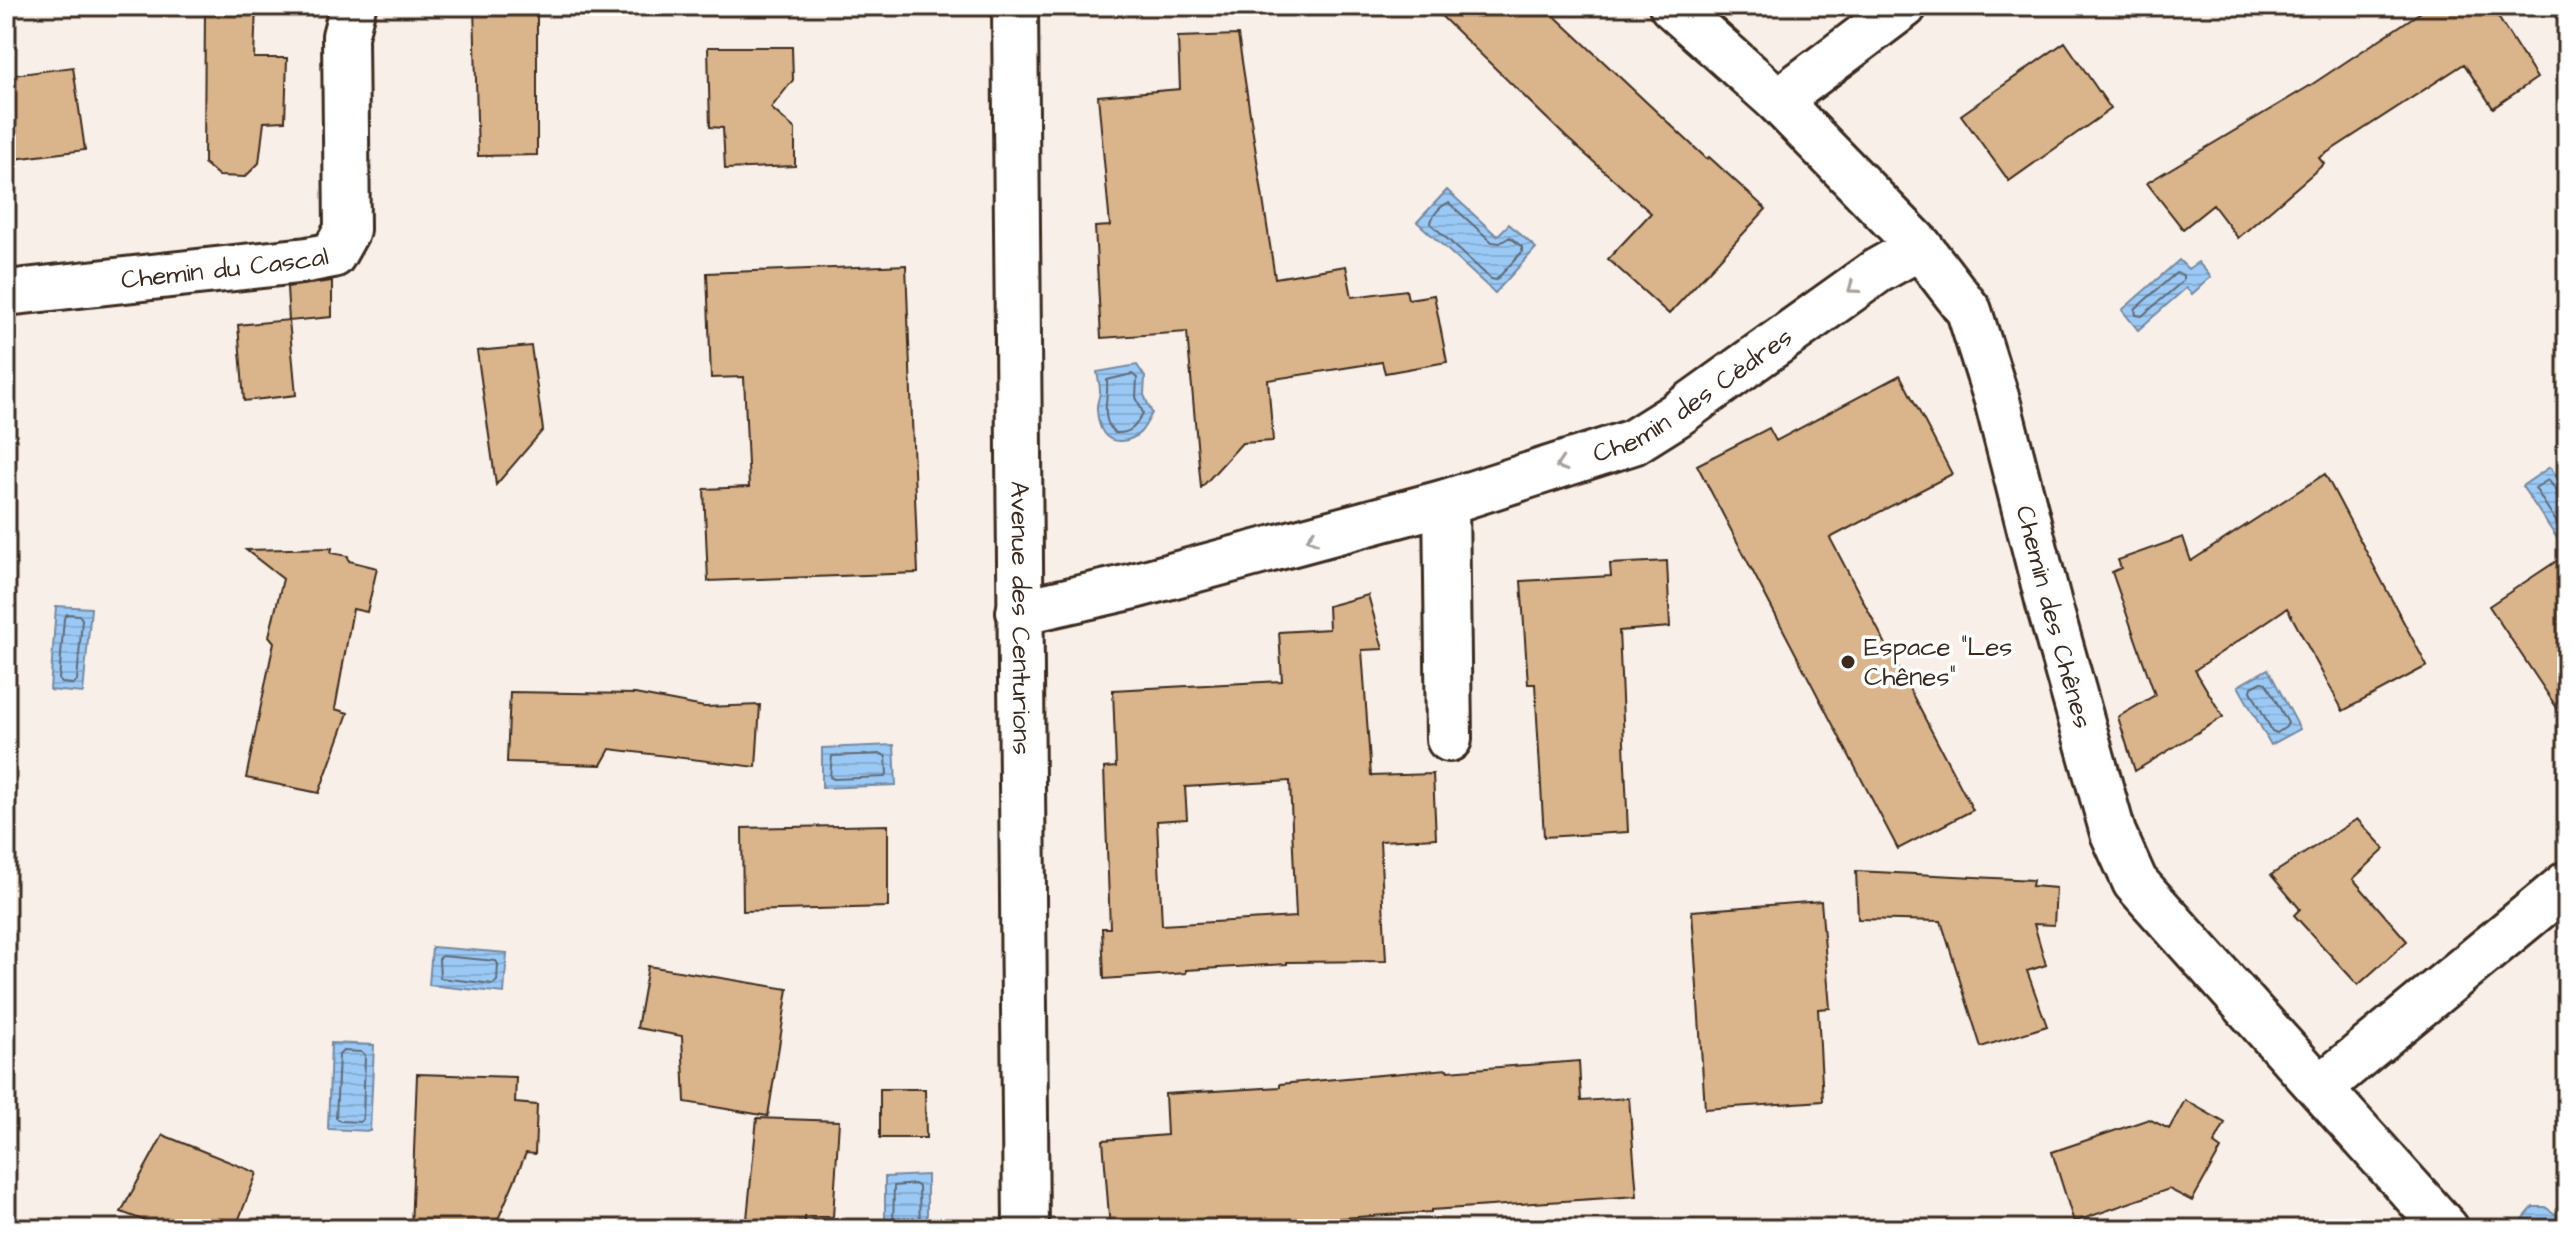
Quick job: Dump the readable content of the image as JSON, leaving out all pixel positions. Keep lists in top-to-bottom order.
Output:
{
  "streets": {
    "street": [
      "Chemin du Cascal",
      "Chemin des Cèdres",
      "Chemin des Chênes",
      "Avenue des Centurions"
    ]
  },
  "crossings": [
    ["Chemin des Cèdres", "Chemin des Chênes"],
    ["Chemin des Cèdres", "Avenue des Centurions"]
  ],
  "one_way": ["Chemin des Cèdres"],
  "places": ["Espace \"Les Chênes\""]
}
